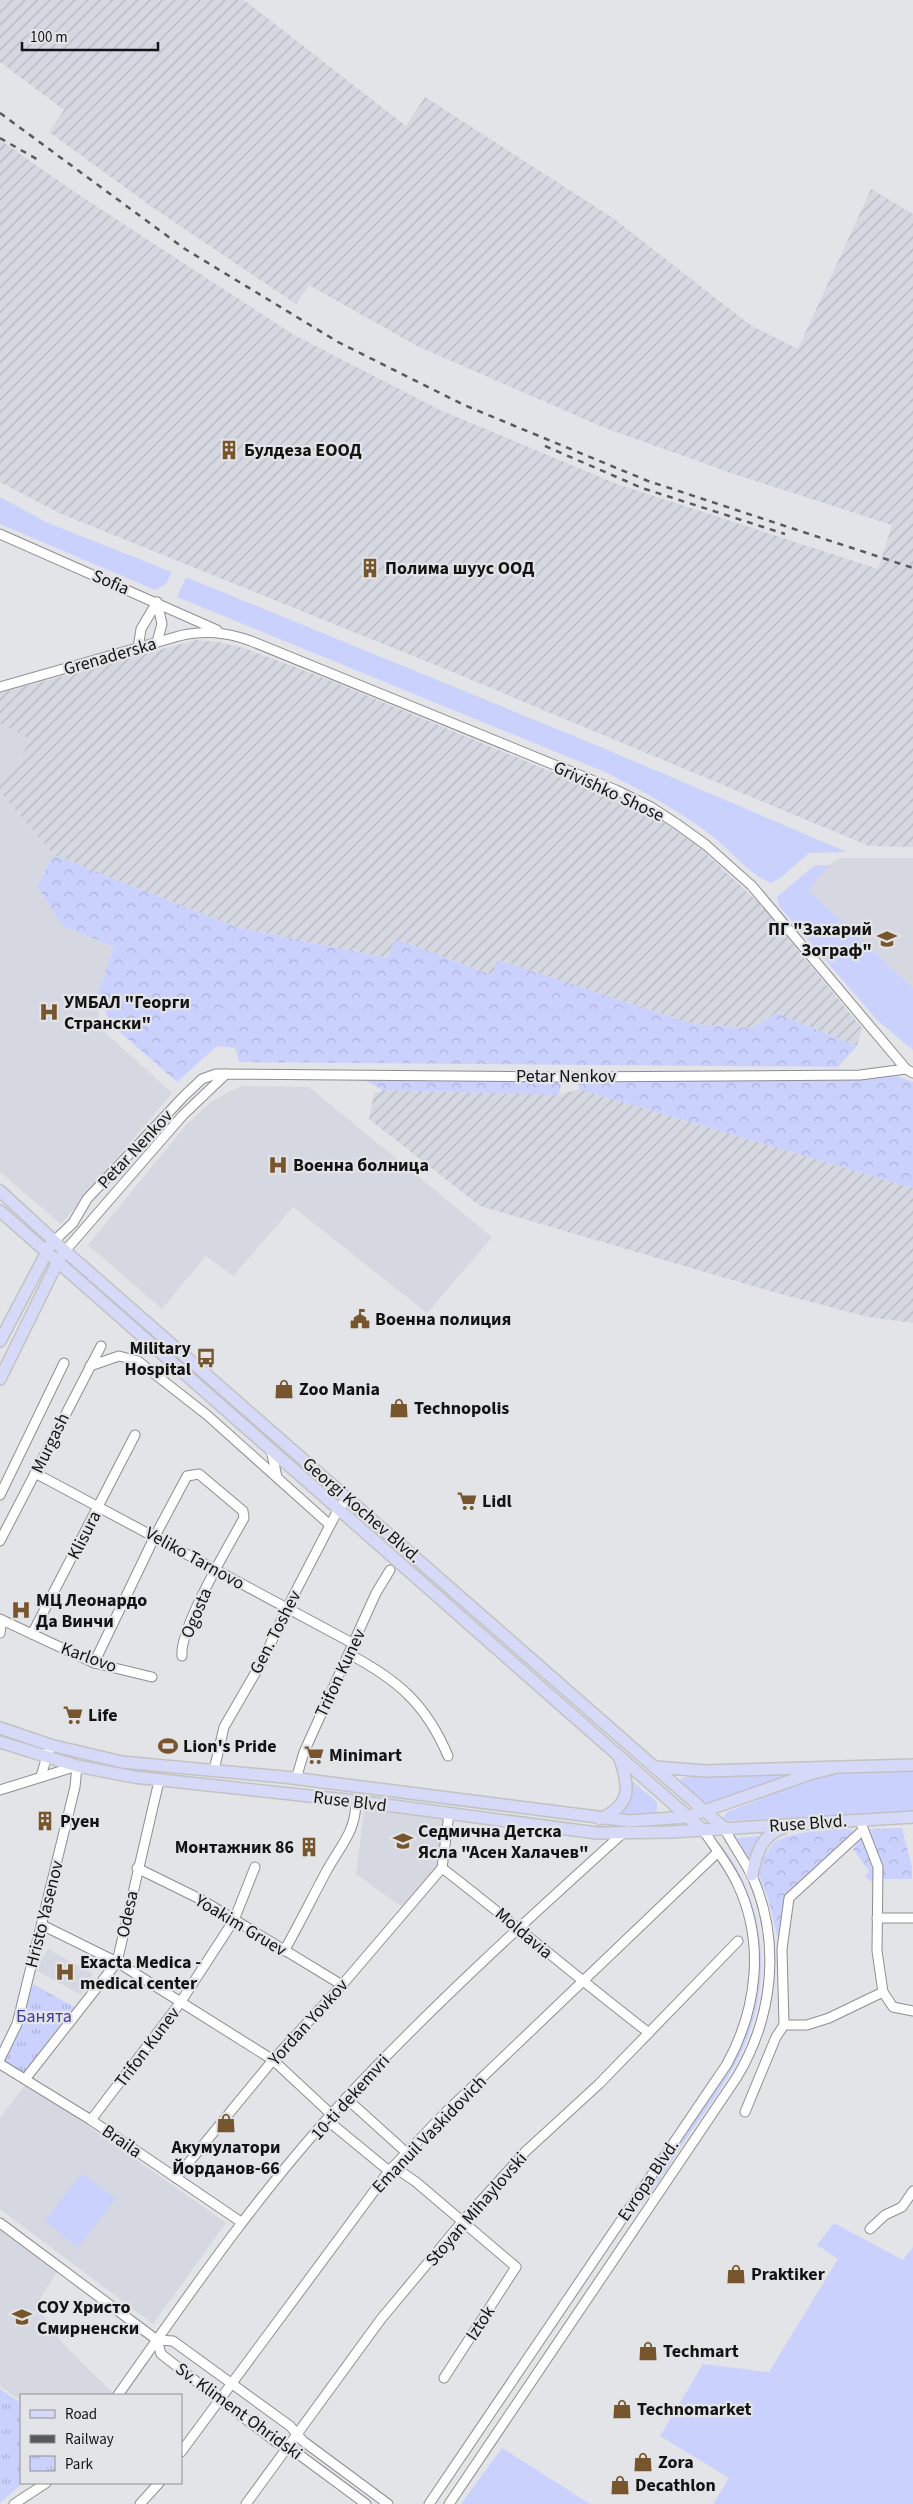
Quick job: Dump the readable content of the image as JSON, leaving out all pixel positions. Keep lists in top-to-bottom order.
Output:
{
  "streets": {
    "main road": ["Georgi Kochev Blvd.", "Ruse Blvd", "Ruse Blvd."],
    "street": [
      "Sofia",
      "Grenaderska",
      "Grivishko Shose",
      "Petar Nenkov",
      "Murgash",
      "Klisura",
      "Veliko Tarnovo",
      "Ogosta",
      "Gen. Toshev",
      "Karlovo",
      "Trifon Kunev",
      "Hristo Yasenov",
      "Odesa",
      "Yoakim Gruev",
      "Moldavia",
      "Yordan Yovkov",
      "10-ti dekemvri",
      "Emanuil Vaskidovich",
      "Braila",
      "Evropa Blvd.",
      "Stoyan Mihaylovski",
      "Iztok",
      "Sv. Kliment Ohridski"
    ]
  },
  "crossings": [
    ["Sofia", "Grenaderska"],
    ["Sofia", "Grivishko Shose"],
    ["Grenaderska", "Grivishko Shose"],
    ["Grivishko Shose", "Petar Nenkov"],
    ["Petar Nenkov", "Georgi Kochev Blvd."],
    ["Murgash", "Veliko Tarnovo"],
    ["Georgi Kochev Blvd.", "Gen. Toshev"],
    ["Georgi Kochev Blvd.", "Ruse Blvd"],
    ["Georgi Kochev Blvd.", "Ruse Blvd."],
    ["Georgi Kochev Blvd.", "Evropa Blvd."],
    ["Klisura", "Veliko Tarnovo"],
    ["Klisura", "Karlovo"],
    ["Veliko Tarnovo", "Ogosta"],
    ["Veliko Tarnovo", "Gen. Toshev"],
    ["Veliko Tarnovo", "Trifon Kunev"],
    ["Gen. Toshev", "Ruse Blvd"],
    ["Trifon Kunev", "Ruse Blvd"],
    ["Trifon Kunev", "Yoakim Gruev"],
    ["Trifon Kunev", "Braila"],
    ["Ruse Blvd", "Ruse Blvd."],
    ["Ruse Blvd", "Hristo Yasenov"],
    ["Ruse Blvd", "Odesa"],
    ["Ruse Blvd", "10-ti dekemvri"],
    ["Ruse Blvd", "Evropa Blvd."],
    ["Ruse Blvd.", "Evropa Blvd."],
    ["Odesa", "Yoakim Gruev"],
    ["Odesa", "Braila"],
    ["Yoakim Gruev", "Yordan Yovkov"],
    ["Moldavia", "Yordan Yovkov"],
    ["Moldavia", "10-ti dekemvri"],
    ["Moldavia", "Emanuil Vaskidovich"],
    ["Moldavia", "Stoyan Mihaylovski"],
    ["Yordan Yovkov", "Braila"],
    ["10-ti dekemvri", "Braila"],
    ["10-ti dekemvri", "Sv. Kliment Ohridski"],
    ["Emanuil Vaskidovich", "Evropa Blvd."],
    ["Emanuil Vaskidovich", "Sv. Kliment Ohridski"],
    ["Stoyan Mihaylovski", "Iztok"],
    ["Stoyan Mihaylovski", "Sv. Kliment Ohridski"]
  ],
  "parks": ["Банята"],
  "places": {
    "building": [
      "Булдеза ЕООД",
      "Полима шуус ООД",
      "Руен",
      "Монтажник 86"
    ],
    "school or university": ["ПГ \"Захарий Зограф\"", "Седмична Детска Ясла \"Асен Халачев\"", "СОУ Христо Смирненски"],
    "hospital": [
      "УМБАЛ \"Георги Странски\"",
      "Военна болница",
      "МЦ Леонардо Да Винчи",
      "Exacta Medica - medical center"
    ],
    "public building": ["Военна полиция"],
    "bus stop": ["Military Hospital"],
    "shop": [
      "Zoo Mania",
      "Technopolis",
      "Aкумулатори Йорданов-66",
      "Praktiker",
      "Techmart",
      "Technomarket",
      "Zora",
      "Decathlon"
    ],
    "supermarket": ["Lidl", "Life", "Minimart"],
    "sports": ["Lion's Pride"]
  },
  "legend": ["Road", "Railway", "Park"],
  "scale_bar": "100 m"
}
